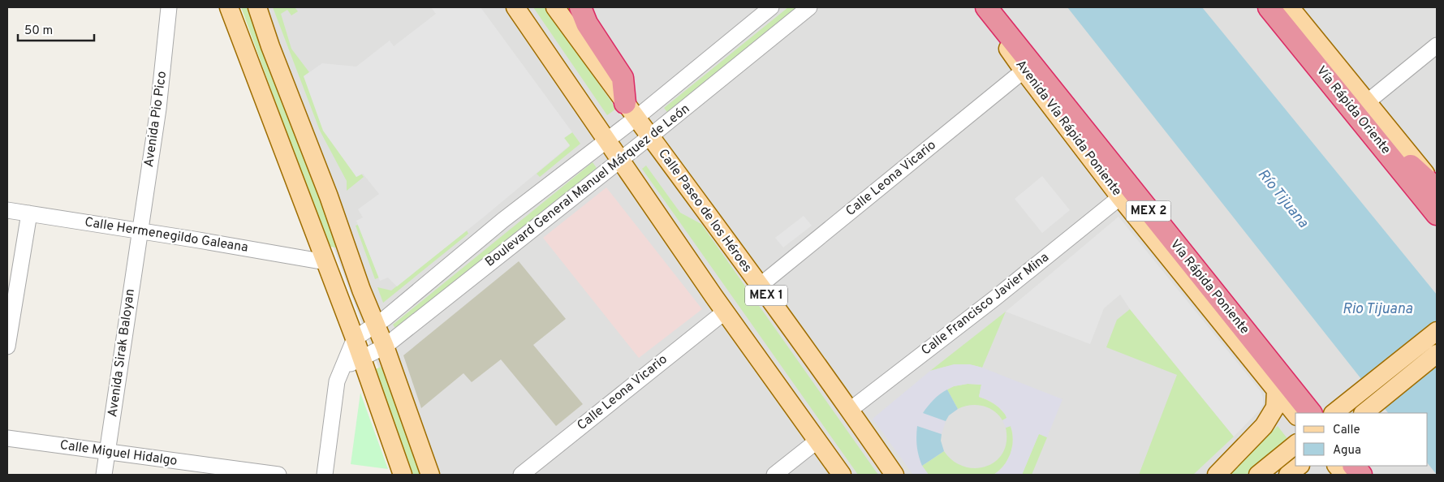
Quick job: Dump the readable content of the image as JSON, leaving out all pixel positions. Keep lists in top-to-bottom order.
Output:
{
  "streets": {
    "highway": ["Vía Rápida Oriente", "MEX 2", "Vía Rápida Poniente"],
    "main road": ["Avenida Vía Rápida Poniente", "Calle Paseo de los Héroes", "MEX 1"],
    "street": [
      "Avenida Pio Pico",
      "Calle Leona Vicario",
      "Boulevard General Manuel Márquez de León",
      "Calle Hermenegildo Galeana",
      "Calle Francisco Javier Mina",
      "Avenida Sirak Baloyan",
      "Calle Miguel Hidalgo"
    ]
  },
  "crossings": [
    ["Avenida Pio Pico", "Calle Hermenegildo Galeana"],
    ["Avenida Pio Pico", "Avenida Sirak Baloyan"],
    ["Avenida Vía Rápida Poniente", "Calle Leona Vicario"],
    ["Avenida Vía Rápida Poniente", "Calle Francisco Javier Mina"],
    ["Calle Leona Vicario", "Calle Paseo de los Héroes"],
    ["Boulevard General Manuel Márquez de León", "Calle Paseo de los Héroes"],
    ["Calle Paseo de los Héroes", "Calle Francisco Javier Mina"],
    ["Calle Hermenegildo Galeana", "Avenida Sirak Baloyan"],
    ["Avenida Sirak Baloyan", "Calle Miguel Hidalgo"]
  ],
  "water": ["Río Tijuana", "Rio Tijuana"],
  "legend": ["Calle", "Agua"],
  "scale_bar": "50 m"
}
